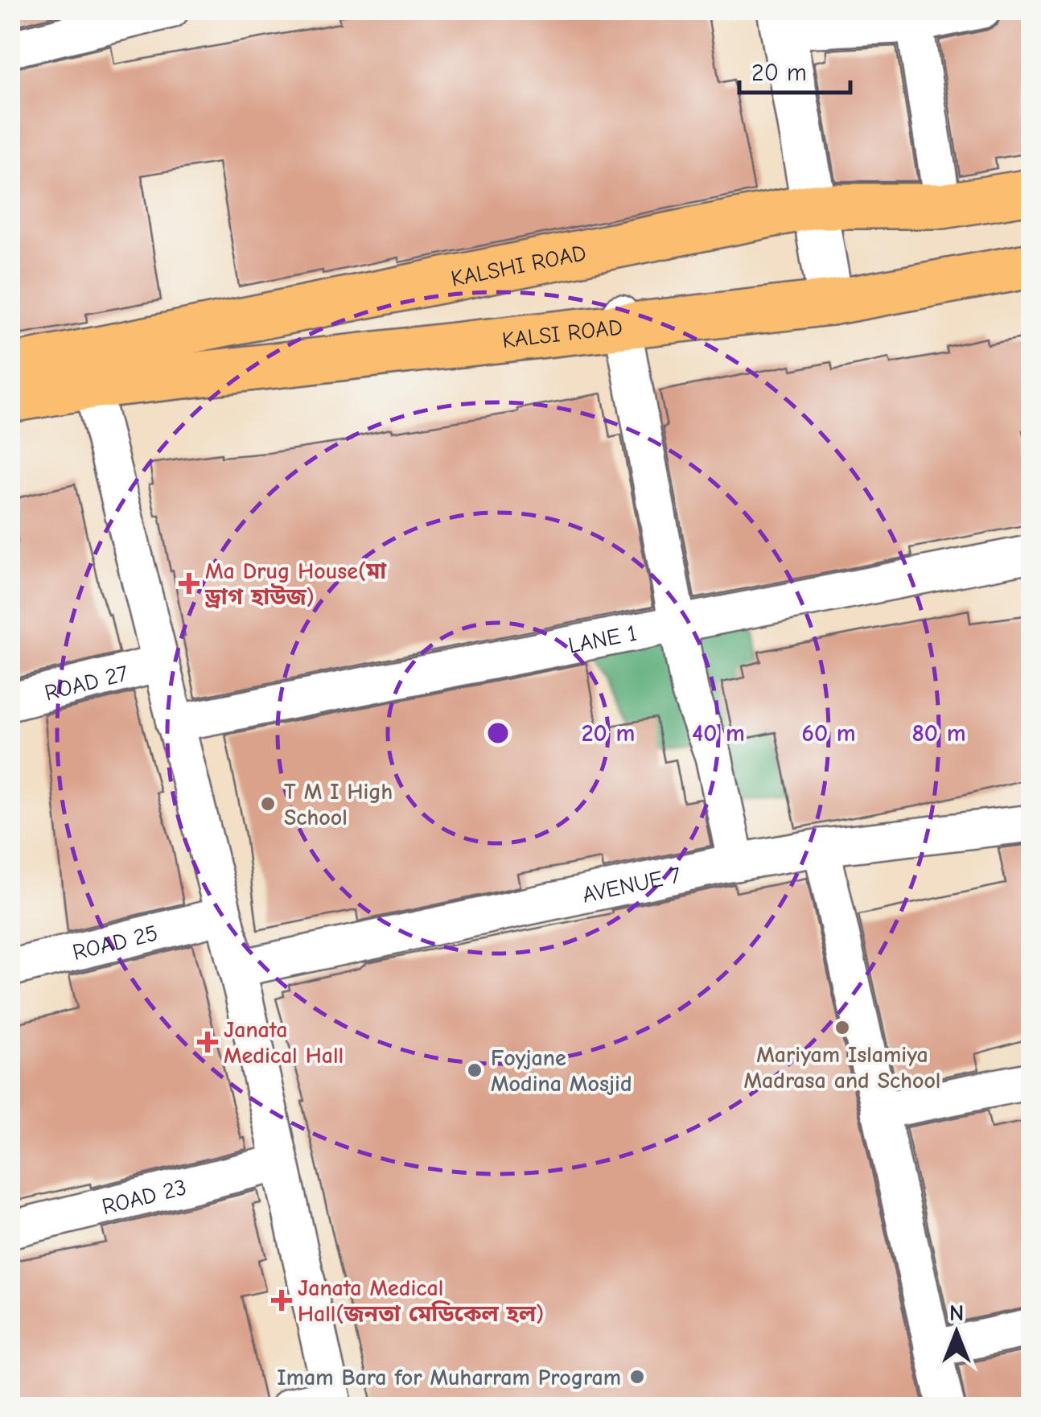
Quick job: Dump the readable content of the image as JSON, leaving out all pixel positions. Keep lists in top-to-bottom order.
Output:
{
  "streets": {
    "main road": ["KALSHI ROAD", "KALSI ROAD"],
    "street": [
      "LANE 1",
      "ROAD 27",
      "AVENUE 7",
      "ROAD 25",
      "ROAD 23"
    ]
  },
  "crossings": [
    ["KALSHI ROAD", "KALSI ROAD"]
  ],
  "places": {
    "health": ["Ma Drug House(মা ড্রাগ হাউজ)", "Janata Medical Hall", "Janata Medical Hall(জনতা মেডিকেল হল)"],
    "other": [
      "T M I High School",
      "Mariyam Islamiya Madrasa and School",
      "Foyjane Modina Mosjid",
      "Imam Bara for Muharram Program"
    ]
  },
  "scale_bar": "20 m",
  "north": "top",
  "rings": [
    "20 m",
    "40 m",
    "60 m",
    "80 m"
  ]
}
